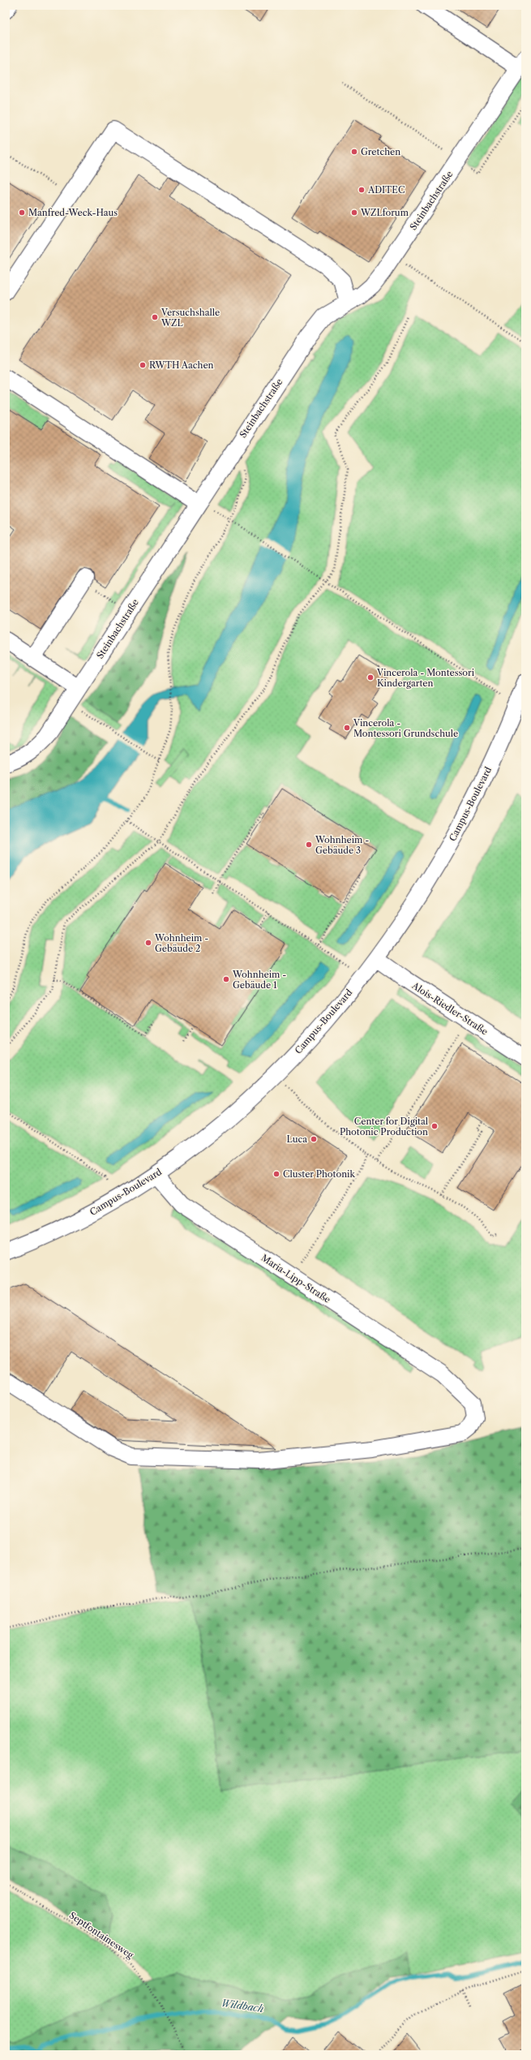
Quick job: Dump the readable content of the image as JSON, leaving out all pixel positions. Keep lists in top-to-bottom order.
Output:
{
  "streets": {
    "street": [
      "Steinbachstraße",
      "Campus-Boulevard",
      "Alois-Riedler-Straße",
      "Maria-Lipp-Straße"
    ],
    "path": ["Septfontainesweg"]
  },
  "crossings": [
    ["Campus-Boulevard", "Alois-Riedler-Straße"],
    ["Campus-Boulevard", "Maria-Lipp-Straße"]
  ],
  "water": ["Wildbach"],
  "places": [
    "Gretchen",
    "ADITEC",
    "Manfred-Weck-Haus",
    "WZLforum",
    "Versuchshalle WZL",
    "RWTH Aachen",
    "Vincerola - Montessori Kindergarten",
    "Vincerola - Montessori Grundschule",
    "Wohnheim - Gebäude 3",
    "Wohnheim - Gebäude 2",
    "Wohnheim - Gebäude 1",
    "Center for Digital Photonic Production",
    "Luca",
    "Cluster Photonik"
  ]
}
